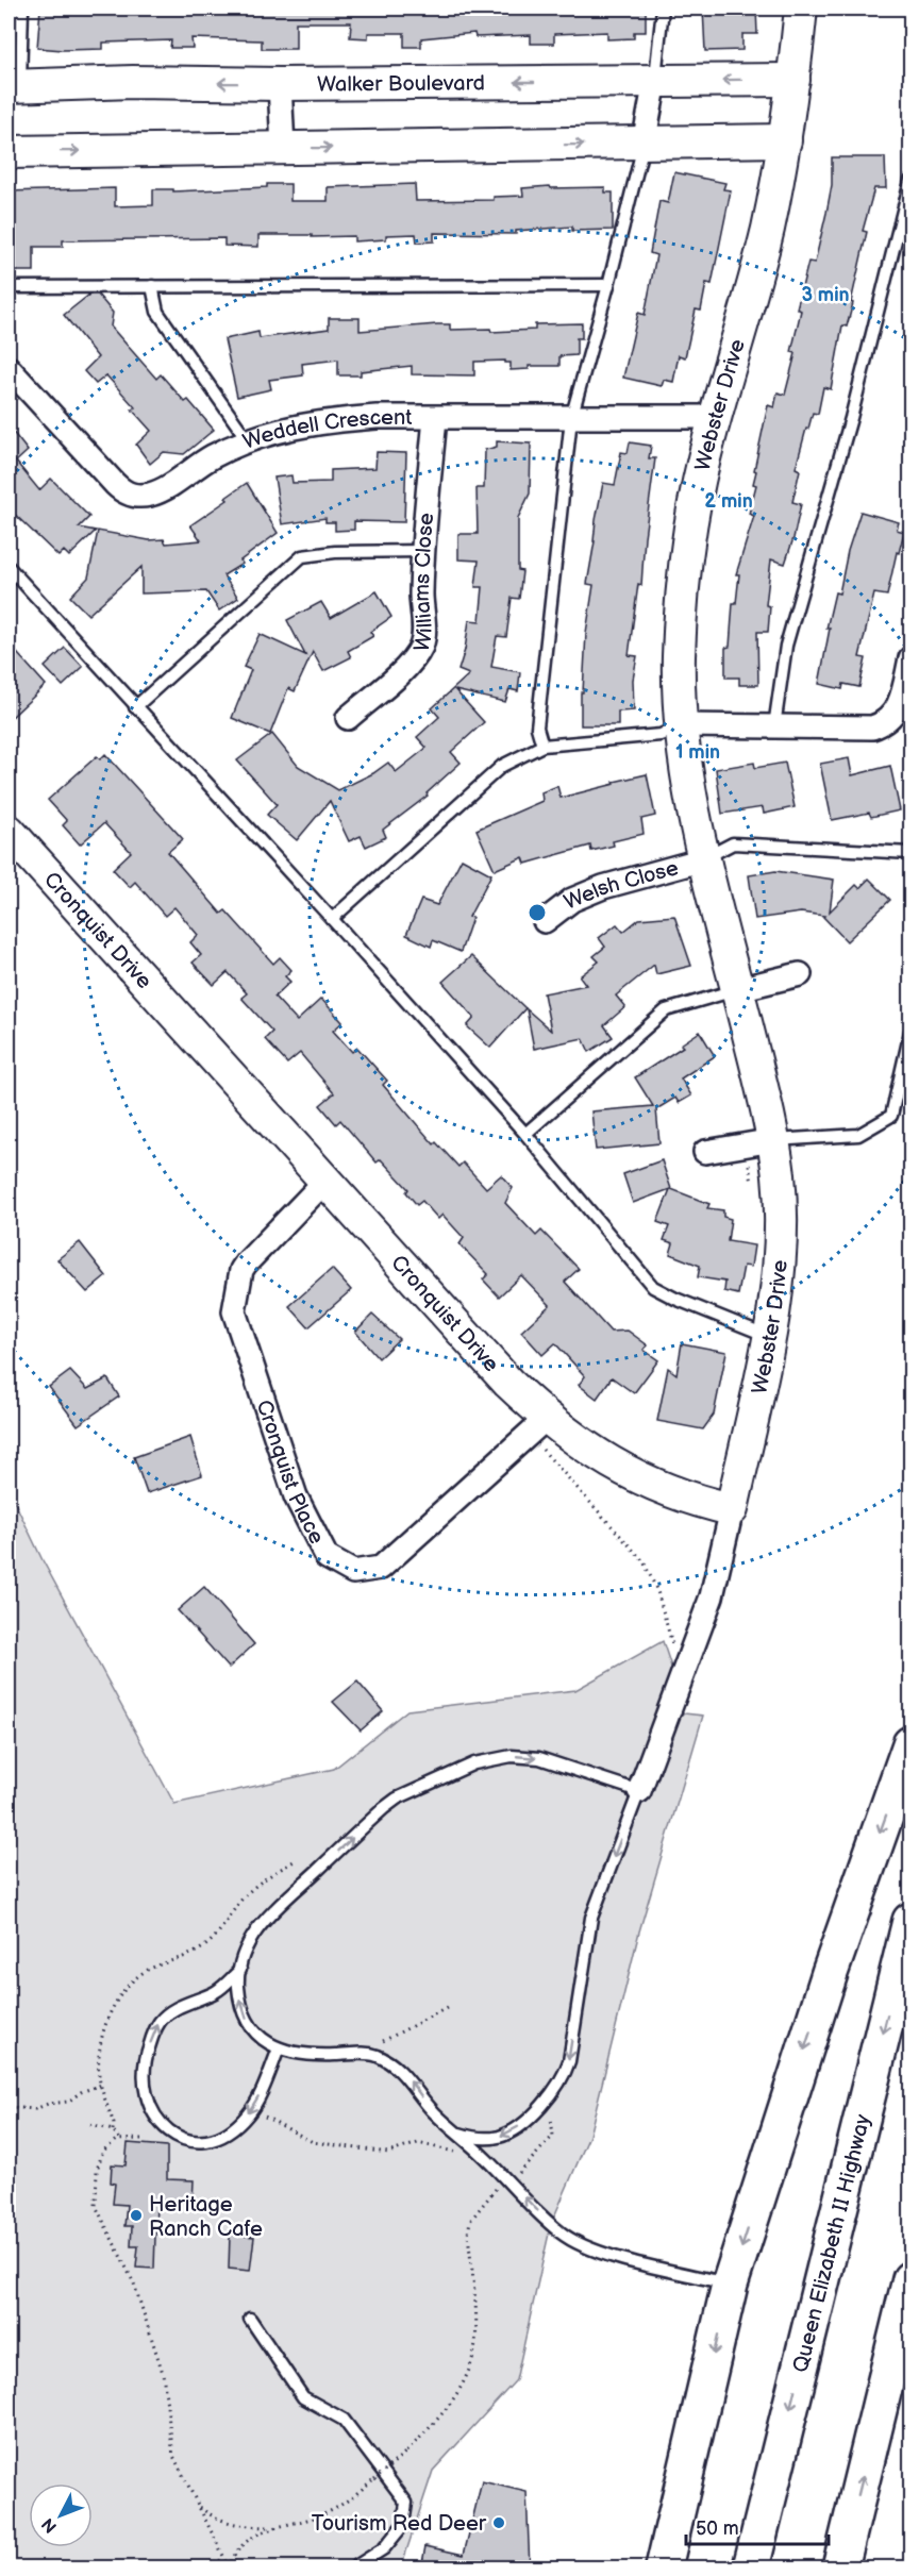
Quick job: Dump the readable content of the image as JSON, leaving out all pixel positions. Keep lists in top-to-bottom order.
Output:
{
  "streets": {
    "highway": ["Queen Elizabeth II Highway"],
    "street": [
      "Walker Boulevard",
      "Webster Drive",
      "Weddell Crescent",
      "Williams Close",
      "Welsh Close",
      "Cronquist Drive",
      "Cronquist Place"
    ]
  },
  "crossings": [
    ["Walker Boulevard", "Webster Drive"],
    ["Webster Drive", "Weddell Crescent"],
    ["Webster Drive", "Welsh Close"],
    ["Webster Drive", "Cronquist Drive"],
    ["Weddell Crescent", "Williams Close"],
    ["Cronquist Drive", "Cronquist Place"]
  ],
  "places": ["Heritage Ranch Cafe", "Tourism Red Deer"],
  "scale_bar": "50 m",
  "north": "bottom left",
  "rings": ["3 min", "2 min", "1 min"]
}
